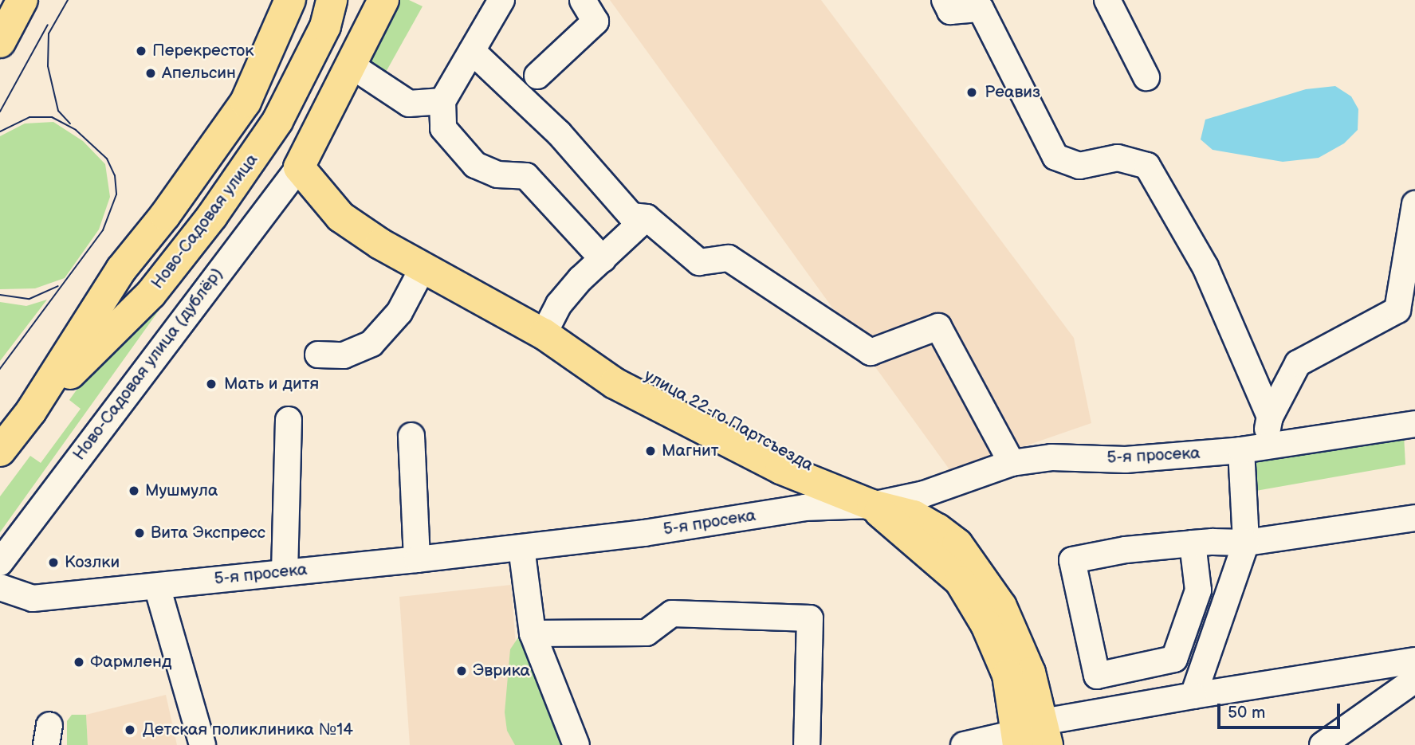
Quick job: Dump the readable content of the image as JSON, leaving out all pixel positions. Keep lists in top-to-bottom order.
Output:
{
  "streets": {
    "main road": ["Ново-Садовая улица", "улица 22-го Партсъезда"],
    "street": ["Ново-Садовая улица (дублёр)", "5-я просека"]
  },
  "crossings": [
    ["Ново-Садовая улица (дублёр)", "улица 22-го Партсъезда"],
    ["улица 22-го Партсъезда", "5-я просека"]
  ],
  "places": [
    "Перекресток",
    "Апельсин",
    "Реавиз",
    "Мать и дитя",
    "Магнит",
    "Мушмула",
    "Вита Экспресс",
    "Козлки",
    "Фармленд",
    "Эврика",
    "Детская поликлиника №14"
  ],
  "scale_bar": "50 m"
}
